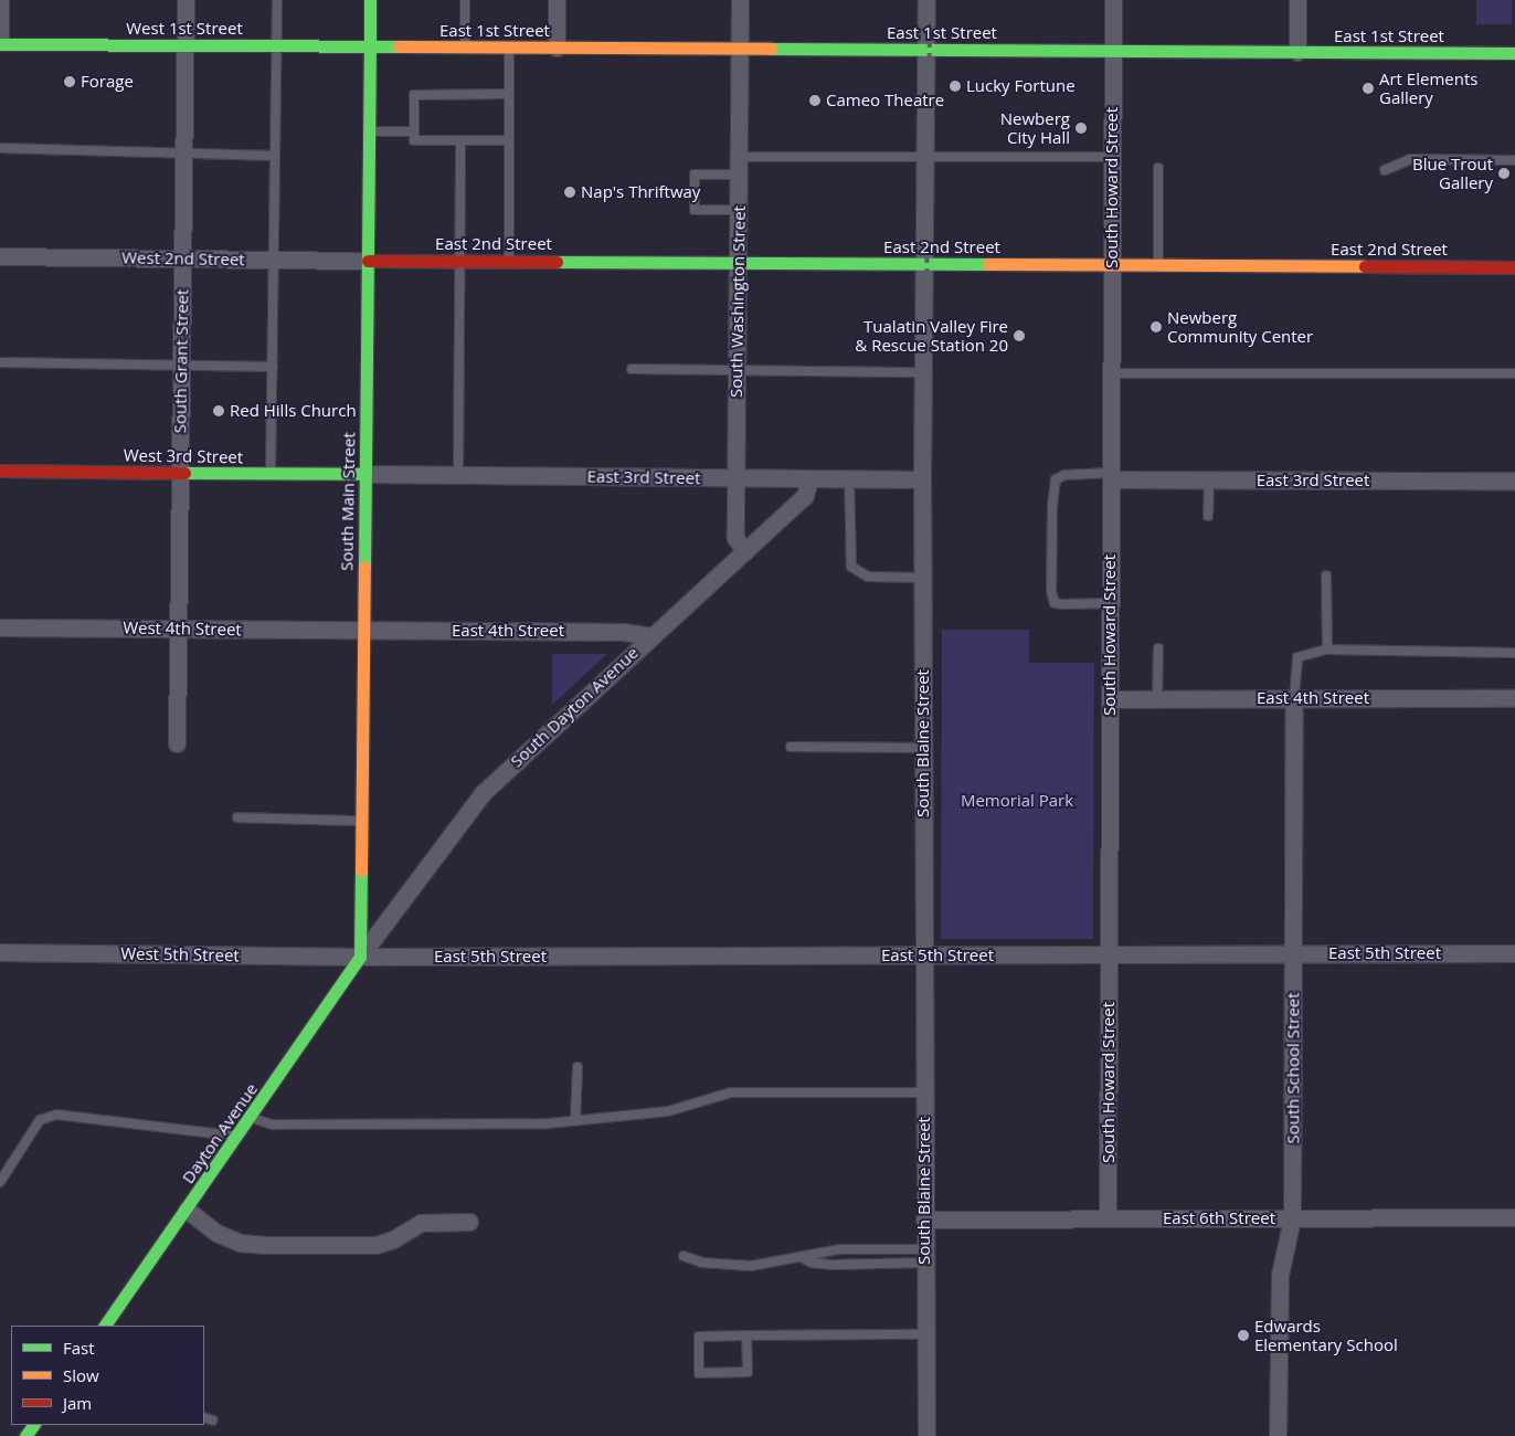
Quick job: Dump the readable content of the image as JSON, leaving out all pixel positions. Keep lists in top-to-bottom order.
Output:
{
  "streets": {
    "street": [
      "West 1st Street",
      "East 1st Street",
      "South Howard Street",
      "East 2nd Street",
      "West 2nd Street",
      "South Washington Street",
      "South Grant Street",
      "West 3rd Street",
      "East 3rd Street",
      "South Main Street",
      "West 4th Street",
      "East 4th Street",
      "South Dayton Avenue",
      "South Blaine Street",
      "East 5th Street",
      "West 5th Street",
      "South School Street",
      "Dayton Avenue",
      "East 6th Street"
    ]
  },
  "crossings": [
    ["West 1st Street", "East 1st Street"],
    ["West 1st Street", "South Grant Street"],
    ["West 1st Street", "South Main Street"],
    ["East 1st Street", "South Howard Street"],
    ["East 1st Street", "South Washington Street"],
    ["East 1st Street", "South Main Street"],
    ["East 1st Street", "South Blaine Street"],
    ["South Howard Street", "East 2nd Street"],
    ["South Howard Street", "East 3rd Street"],
    ["South Howard Street", "East 4th Street"],
    ["South Howard Street", "East 5th Street"],
    ["South Howard Street", "East 6th Street"],
    ["East 2nd Street", "West 2nd Street"],
    ["East 2nd Street", "South Washington Street"],
    ["East 2nd Street", "South Main Street"],
    ["East 2nd Street", "South Blaine Street"],
    ["West 2nd Street", "South Grant Street"],
    ["West 2nd Street", "South Main Street"],
    ["South Washington Street", "East 3rd Street"],
    ["South Washington Street", "South Dayton Avenue"],
    ["South Grant Street", "West 3rd Street"],
    ["South Grant Street", "West 4th Street"],
    ["West 3rd Street", "East 3rd Street"],
    ["West 3rd Street", "South Main Street"],
    ["East 3rd Street", "South Main Street"],
    ["East 3rd Street", "South Dayton Avenue"],
    ["East 3rd Street", "South Blaine Street"],
    ["South Main Street", "West 4th Street"],
    ["South Main Street", "East 4th Street"],
    ["South Main Street", "South Dayton Avenue"],
    ["South Main Street", "East 5th Street"],
    ["South Main Street", "West 5th Street"],
    ["South Main Street", "Dayton Avenue"],
    ["West 4th Street", "East 4th Street"],
    ["East 4th Street", "South Dayton Avenue"],
    ["East 4th Street", "South School Street"],
    ["South Dayton Avenue", "East 5th Street"],
    ["South Dayton Avenue", "West 5th Street"],
    ["South Dayton Avenue", "Dayton Avenue"],
    ["South Blaine Street", "East 5th Street"],
    ["South Blaine Street", "East 6th Street"],
    ["East 5th Street", "West 5th Street"],
    ["East 5th Street", "South School Street"],
    ["East 5th Street", "Dayton Avenue"],
    ["West 5th Street", "Dayton Avenue"],
    ["South School Street", "East 6th Street"]
  ],
  "parks": ["Memorial Park"],
  "places": [
    "Forage",
    "Lucky Fortune",
    "Art Elements Gallery",
    "Cameo Theatre",
    "Newberg City Hall",
    "Blue Trout Gallery",
    "Nap's Thriftway",
    "Newberg Community Center",
    "Tualatin Valley Fire & Rescue Station 20",
    "Red Hills Church",
    "Edwards Elementary School"
  ],
  "legend": ["Fast", "Slow", "Jam"]
}
